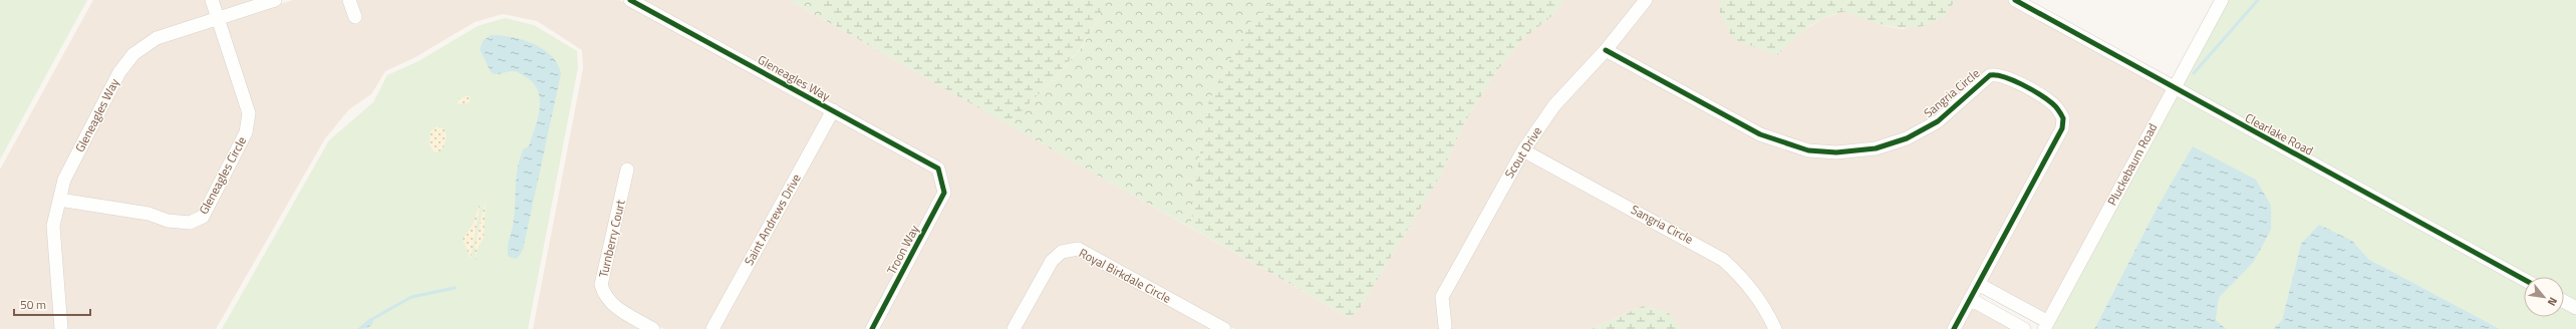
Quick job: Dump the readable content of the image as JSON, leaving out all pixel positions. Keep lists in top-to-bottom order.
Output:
{
  "streets": {
    "street": [
      "Gleneagles Way",
      "Sangria Circle",
      "Clearlake Road",
      "Scout Drive",
      "Pluckebaum Road",
      "Gleneagles Circle",
      "Saint Andrews Drive",
      "Turnberry Court",
      "Troon Way",
      "Royal Birkdale Circle"
    ]
  },
  "crossings": [
    ["Gleneagles Way", "Gleneagles Circle"],
    ["Gleneagles Way", "Saint Andrews Drive"],
    ["Gleneagles Way", "Troon Way"],
    ["Sangria Circle", "Scout Drive"],
    ["Clearlake Road", "Pluckebaum Road"]
  ],
  "scale_bar": "50 m",
  "north": "bottom right"
}
